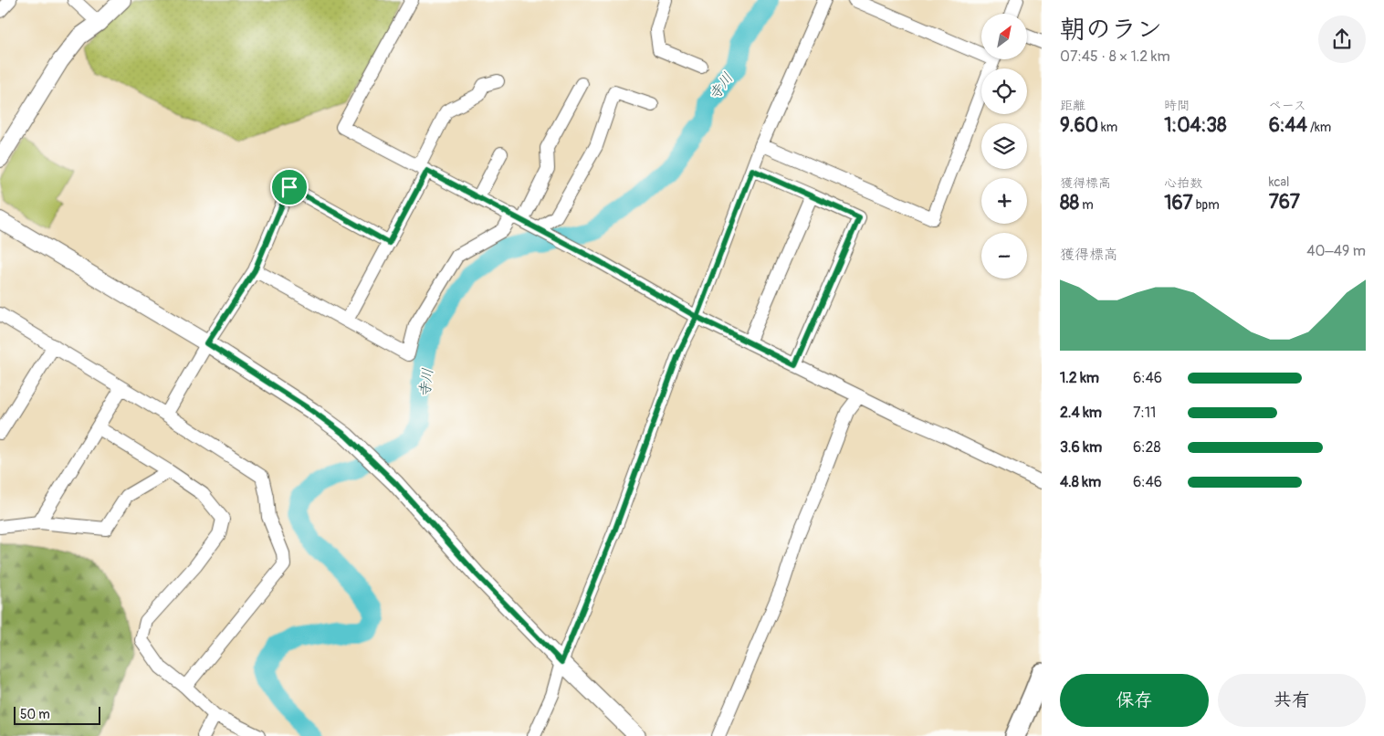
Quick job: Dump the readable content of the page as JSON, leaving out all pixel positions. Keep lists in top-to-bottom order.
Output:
{
  "water": ["寺川"],
  "scale_bar": "50 m",
  "north": "top right",
  "page": {
    "heading": ["朝のラン", "07:45 · 8 × 1.2 km"],
    "map_buttons": ["+", "−"],
    "stats": [
      ["距離", "9.60 km"],
      ["時間", "1:04:38"],
      ["ペース", "6:44 /km"],
      ["獲得標高", "88 m"],
      ["心拍数", "167 bpm"],
      ["kcal", "767"]
    ],
    "chart": ["獲得標高", "40–49 m"],
    "list": [
      {
        "name": "1.2 km",
        "note": "6:46"
      },
      {
        "name": "2.4 km",
        "note": "7:11"
      },
      {
        "name": "3.6 km",
        "note": "6:28"
      },
      {
        "name": "4.8 km",
        "note": "6:46"
      }
    ],
    "buttons": ["保存", "共有"],
    "scale": "50 m"
  }
}
